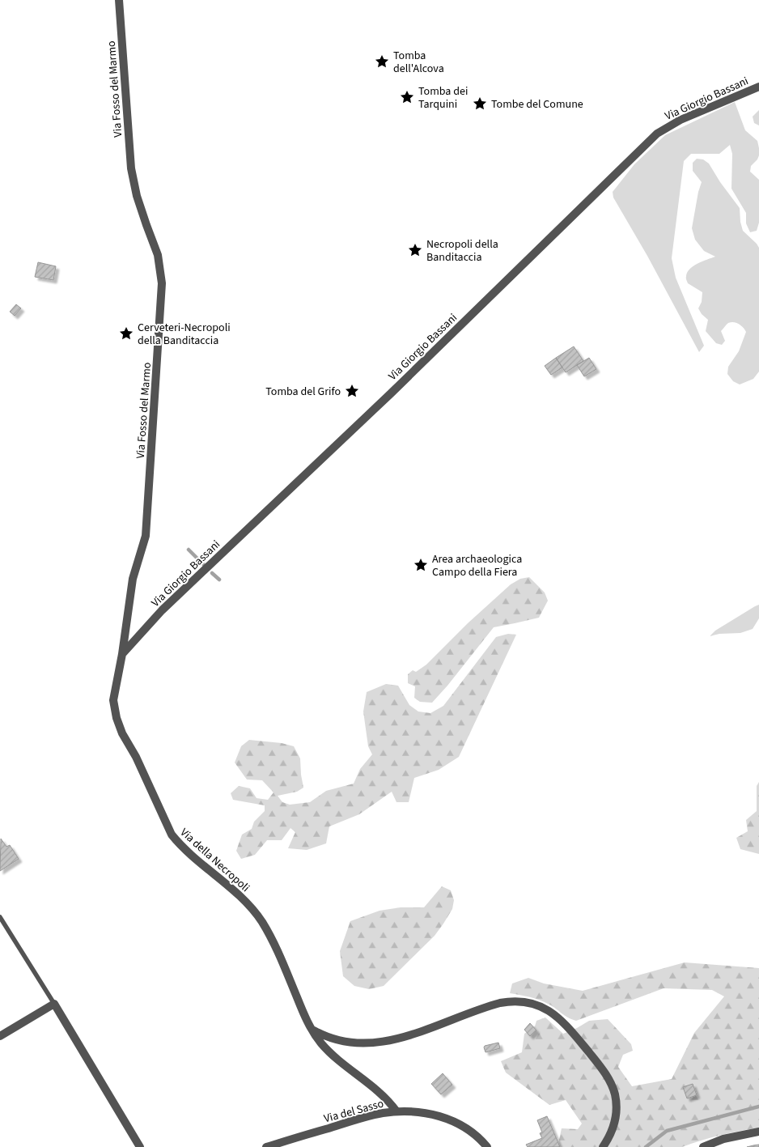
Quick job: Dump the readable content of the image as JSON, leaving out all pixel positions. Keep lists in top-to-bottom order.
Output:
{
  "streets": {
    "street": [
      "Via Fosso del Marmo",
      "Via Giorgio Bassani",
      "Via della Necropoli",
      "Via del Sasso"
    ]
  },
  "crossings": [
    ["Via Fosso del Marmo", "Via Giorgio Bassani"],
    ["Via Fosso del Marmo", "Via della Necropoli"],
    ["Via Giorgio Bassani", "Via della Necropoli"],
    ["Via della Necropoli", "Via del Sasso"]
  ],
  "places": {
    "place": [
      "Tomba dell'Alcova",
      "Tomba dei Tarquini",
      "Tombe del Comune",
      "Necropoli della Banditaccia",
      "Cerveteri-Necropoli della Banditaccia",
      "Tomba del Grifo",
      "Area archaeologica Campo della Fiera"
    ]
  }
}
